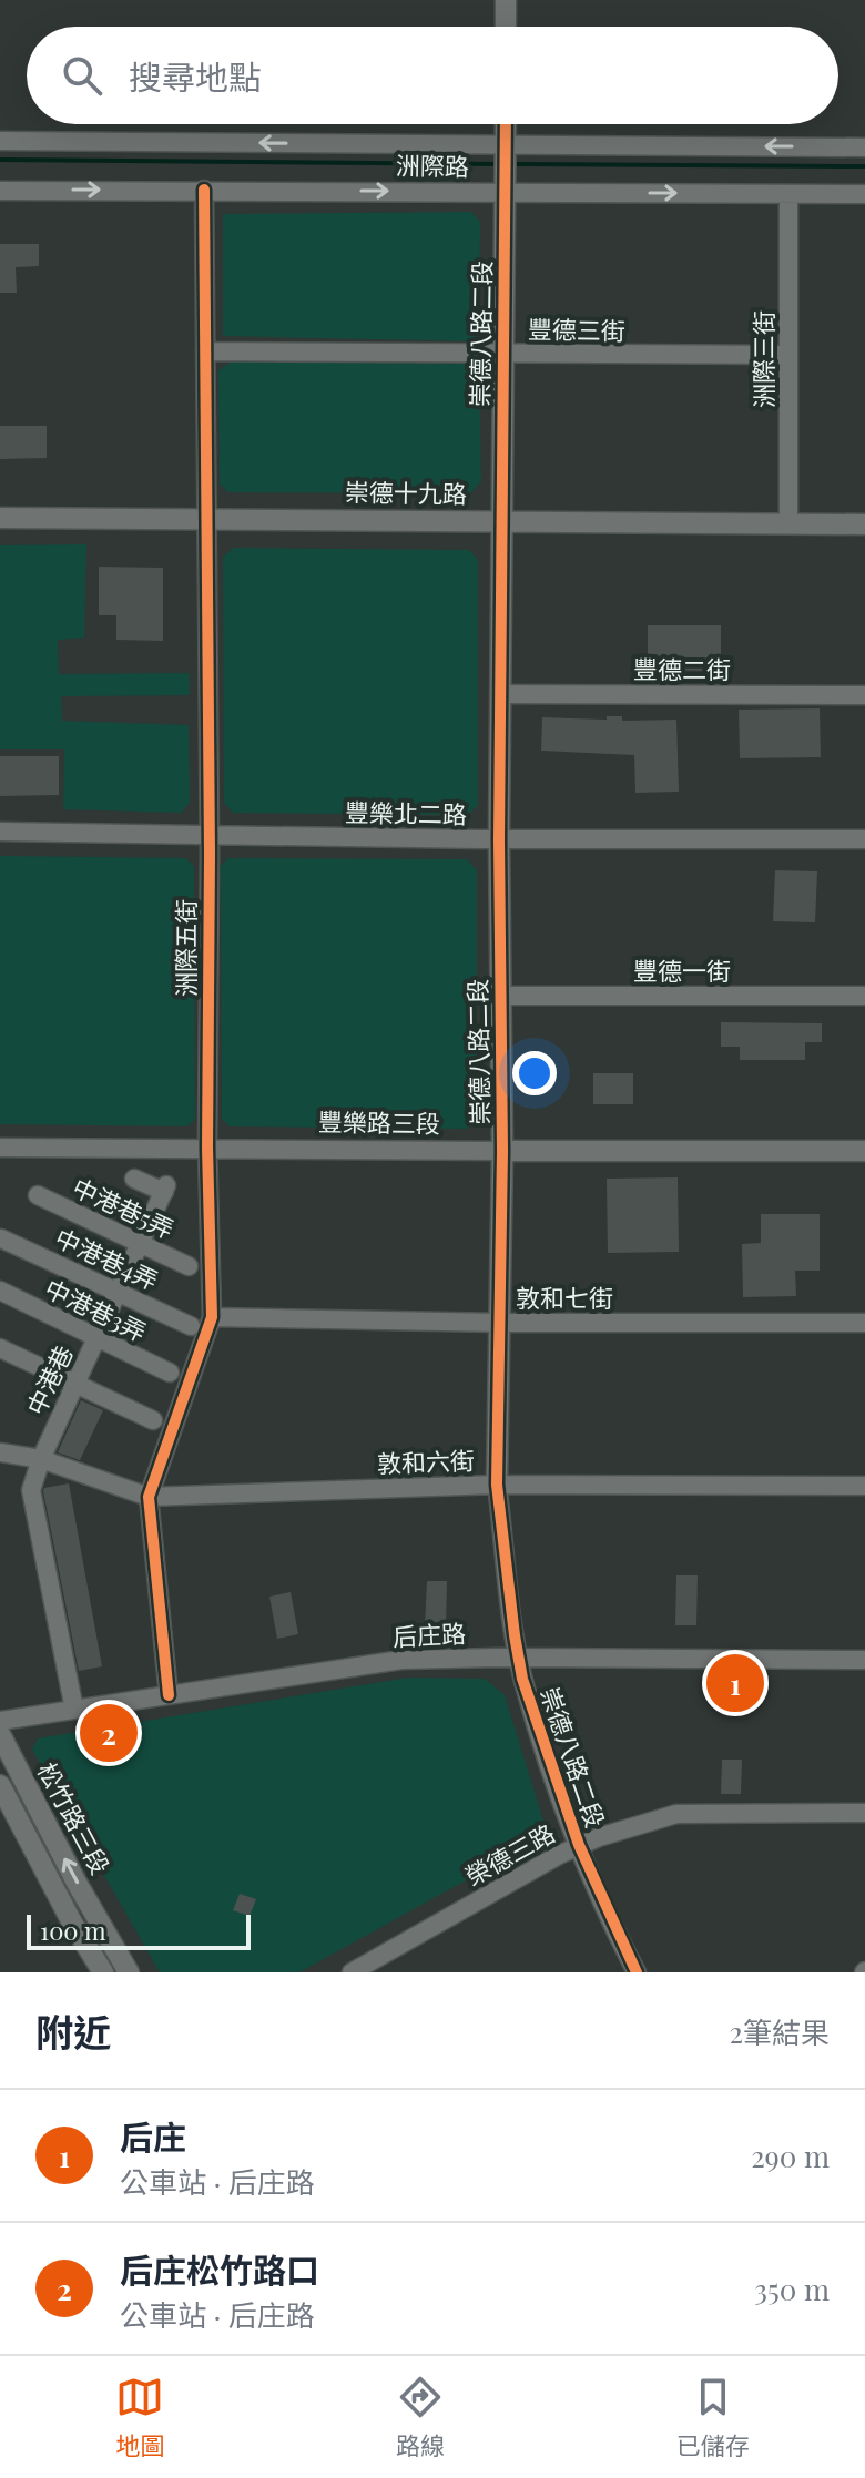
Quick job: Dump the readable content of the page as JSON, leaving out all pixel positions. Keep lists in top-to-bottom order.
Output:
{
  "streets": {
    "street": [
      "洲際路",
      "豐德三街",
      "崇德八路二段",
      "洲際三街",
      "崇德十九路",
      "豐德二街",
      "豐樂北二路",
      "洲際五街",
      "豐德一街",
      "豐樂路三段",
      "中港巷5弄",
      "中港巷4弄",
      "敦和七街",
      "中港巷3弄",
      "中港巷",
      "敦和六街",
      "后庄路",
      "松竹路三段",
      "榮德三路"
    ]
  },
  "crossings": [
    ["洲際路", "崇德八路二段"],
    ["洲際路", "洲際三街"],
    ["洲際路", "洲際五街"],
    ["豐德三街", "崇德八路二段"],
    ["豐德三街", "洲際三街"],
    ["豐德三街", "洲際五街"],
    ["崇德八路二段", "崇德十九路"],
    ["崇德八路二段", "豐德二街"],
    ["崇德八路二段", "豐樂北二路"],
    ["崇德八路二段", "豐德一街"],
    ["崇德八路二段", "豐樂路三段"],
    ["崇德八路二段", "敦和七街"],
    ["崇德八路二段", "敦和六街"],
    ["崇德八路二段", "后庄路"],
    ["崇德八路二段", "榮德三路"],
    ["洲際三街", "崇德十九路"],
    ["崇德十九路", "洲際五街"],
    ["豐樂北二路", "洲際五街"],
    ["洲際五街", "豐樂路三段"],
    ["洲際五街", "敦和七街"],
    ["洲際五街", "敦和六街"],
    ["洲際五街", "后庄路"],
    ["中港巷5弄", "中港巷"],
    ["中港巷4弄", "中港巷"],
    ["中港巷3弄", "中港巷"],
    ["中港巷", "后庄路"]
  ],
  "scale_bar": "100 m",
  "page": {
    "search": "搜尋地點",
    "pins": ["1", "2"],
    "scale": "100 m",
    "heading": ["附近", "2筆結果"],
    "list": [
      {
        "mark": "1",
        "name": "后庄",
        "note": "公車站 · 后庄路",
        "value": "290 m"
      },
      {
        "mark": "2",
        "name": "后庄松竹路口",
        "note": "公車站 · 后庄路",
        "value": "350 m"
      }
    ],
    "nav": ["地圖", "路線", "已儲存"]
  }
}
